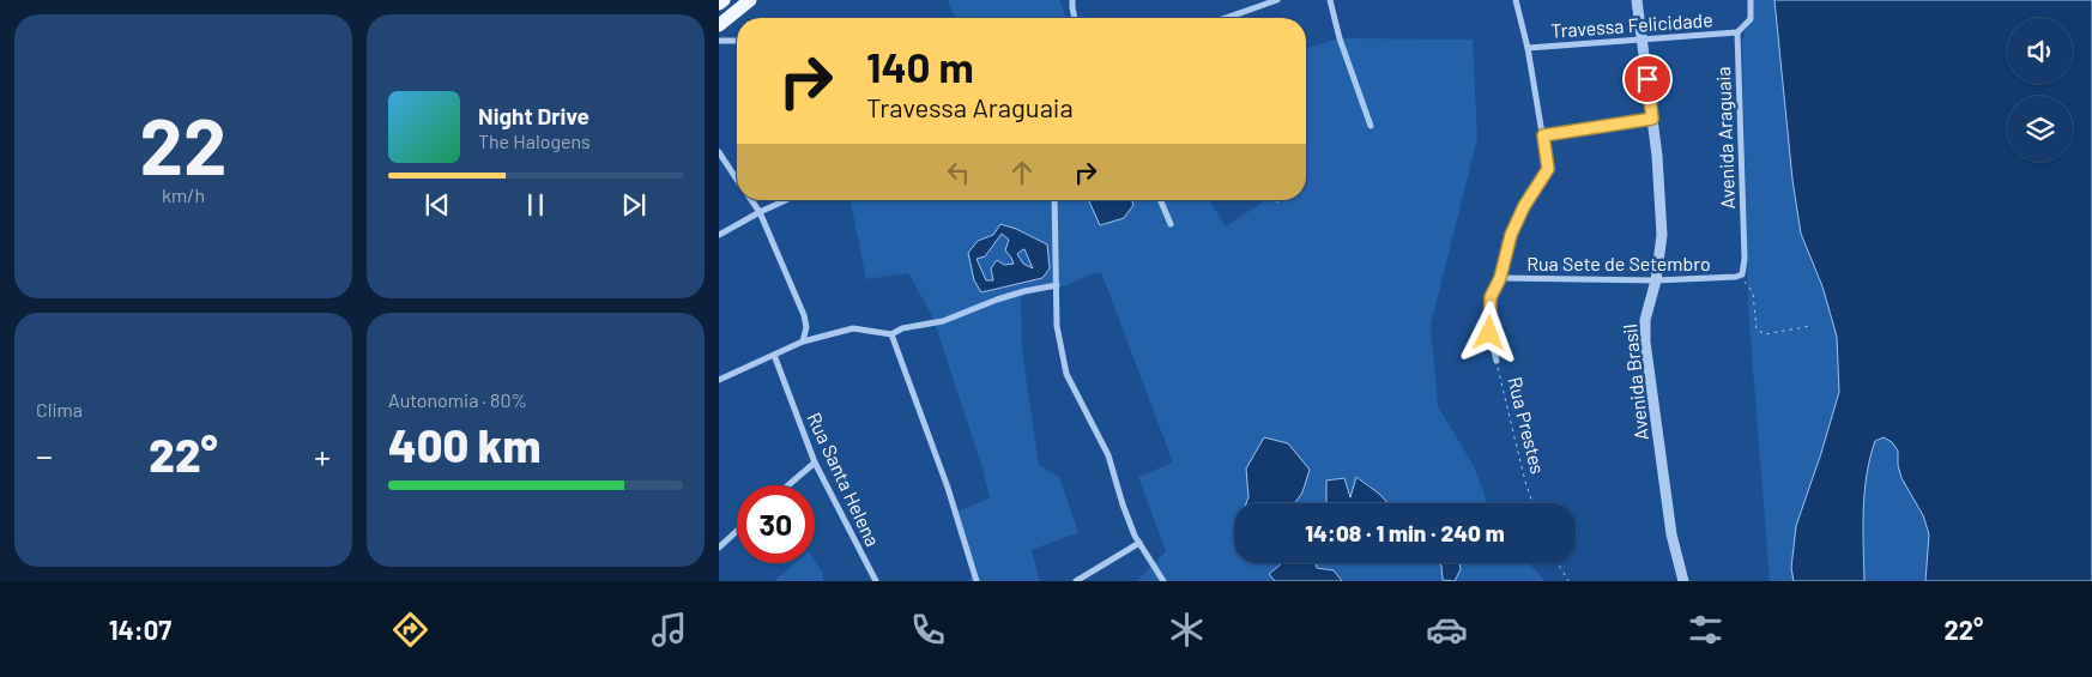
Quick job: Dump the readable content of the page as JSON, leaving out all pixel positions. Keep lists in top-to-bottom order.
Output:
{
  "streets": {
    "street": [
      "Travessa Felicidade",
      "Avenida Araguaia",
      "Rua Sete de Setembro",
      "Avenida Brasil",
      "Rua Prestes",
      "Rua Santa Helena"
    ]
  },
  "crossings": [
    ["Travessa Felicidade", "Avenida Araguaia"],
    ["Travessa Felicidade", "Avenida Brasil"],
    ["Travessa Felicidade", "Rua Prestes"],
    ["Avenida Araguaia", "Rua Sete de Setembro"],
    ["Rua Sete de Setembro", "Avenida Brasil"],
    ["Rua Sete de Setembro", "Rua Prestes"]
  ],
  "page": {
    "tile": [
      ["22", "km/h"],
      "Clima",
      ["Autonomia · 80%", "400 km"]
    ],
    "turn": ["140 m", "Travessa Araguaia"],
    "song": ["Night Drive", "The Halogens"],
    "heat": ["−", "22°", "+"],
    "limit": "30",
    "trip": "14:08 · 1 min · 240 m",
    "tabs": ["14:07", "22°"]
  }
}
